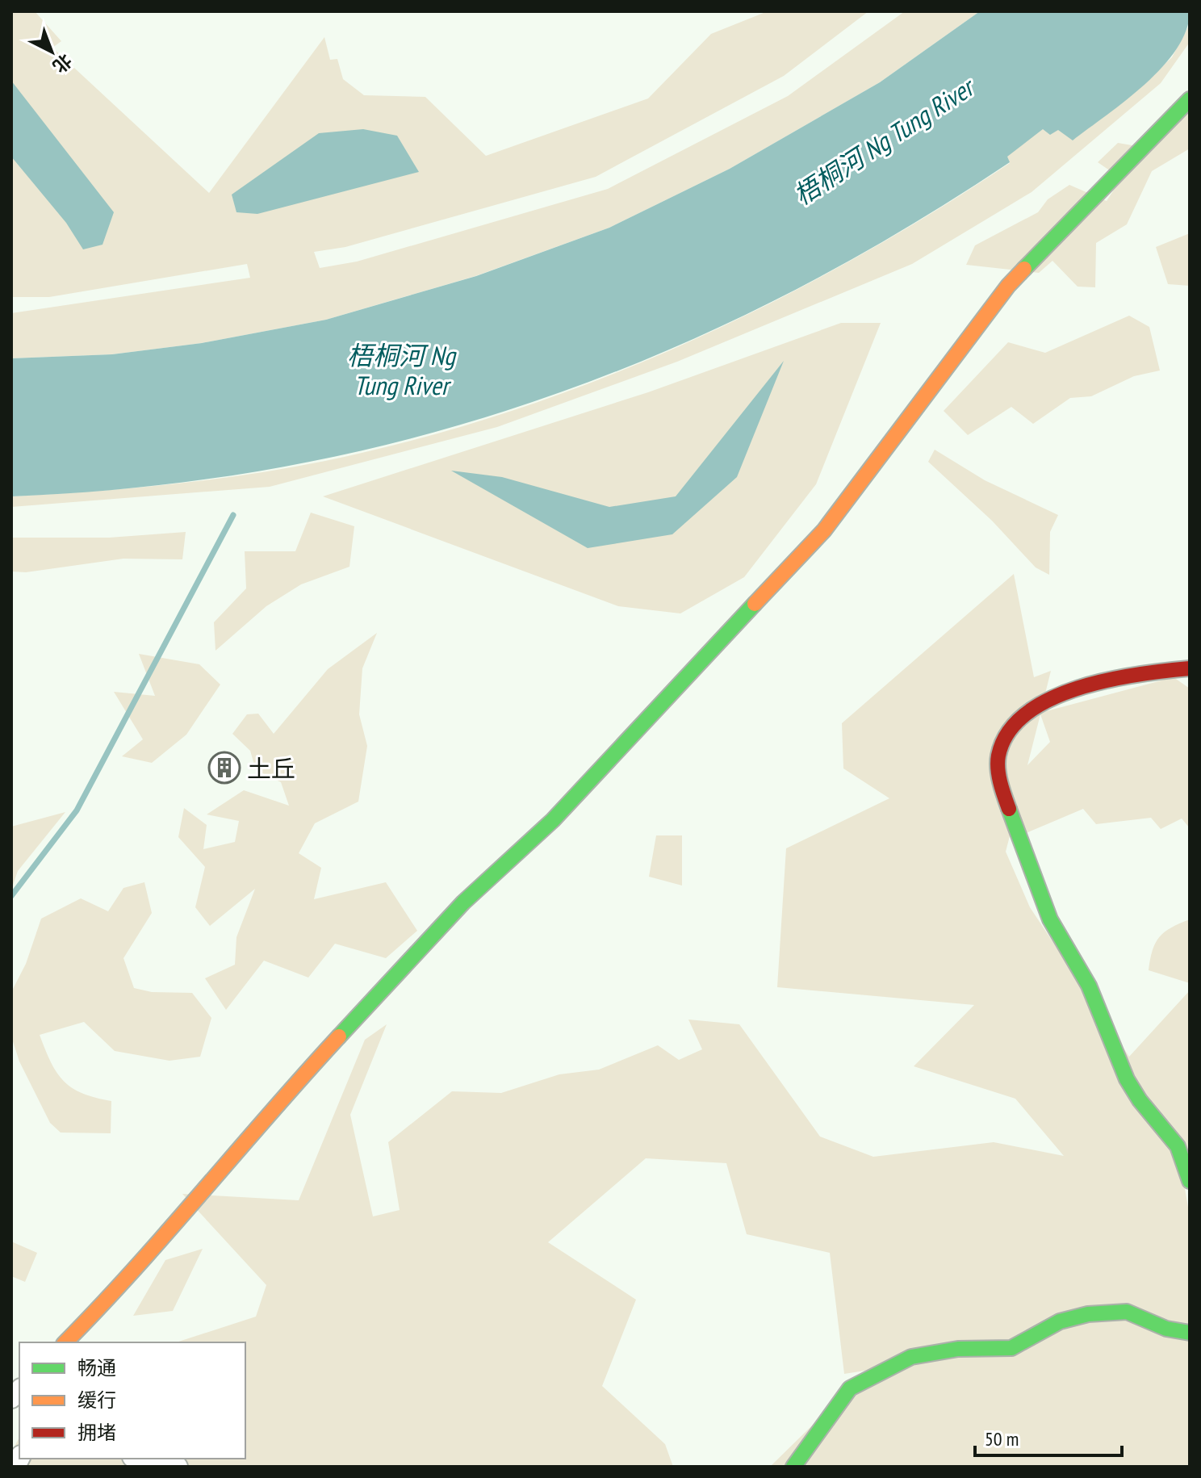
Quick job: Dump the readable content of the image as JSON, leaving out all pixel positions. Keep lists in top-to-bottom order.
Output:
{
  "water": ["梧桐河 Ng Tung River"],
  "places": {
    "building": ["土丘"]
  },
  "legend": ["畅通", "缓行", "拥堵"],
  "scale_bar": "50 m",
  "north": "bottom right"
}
